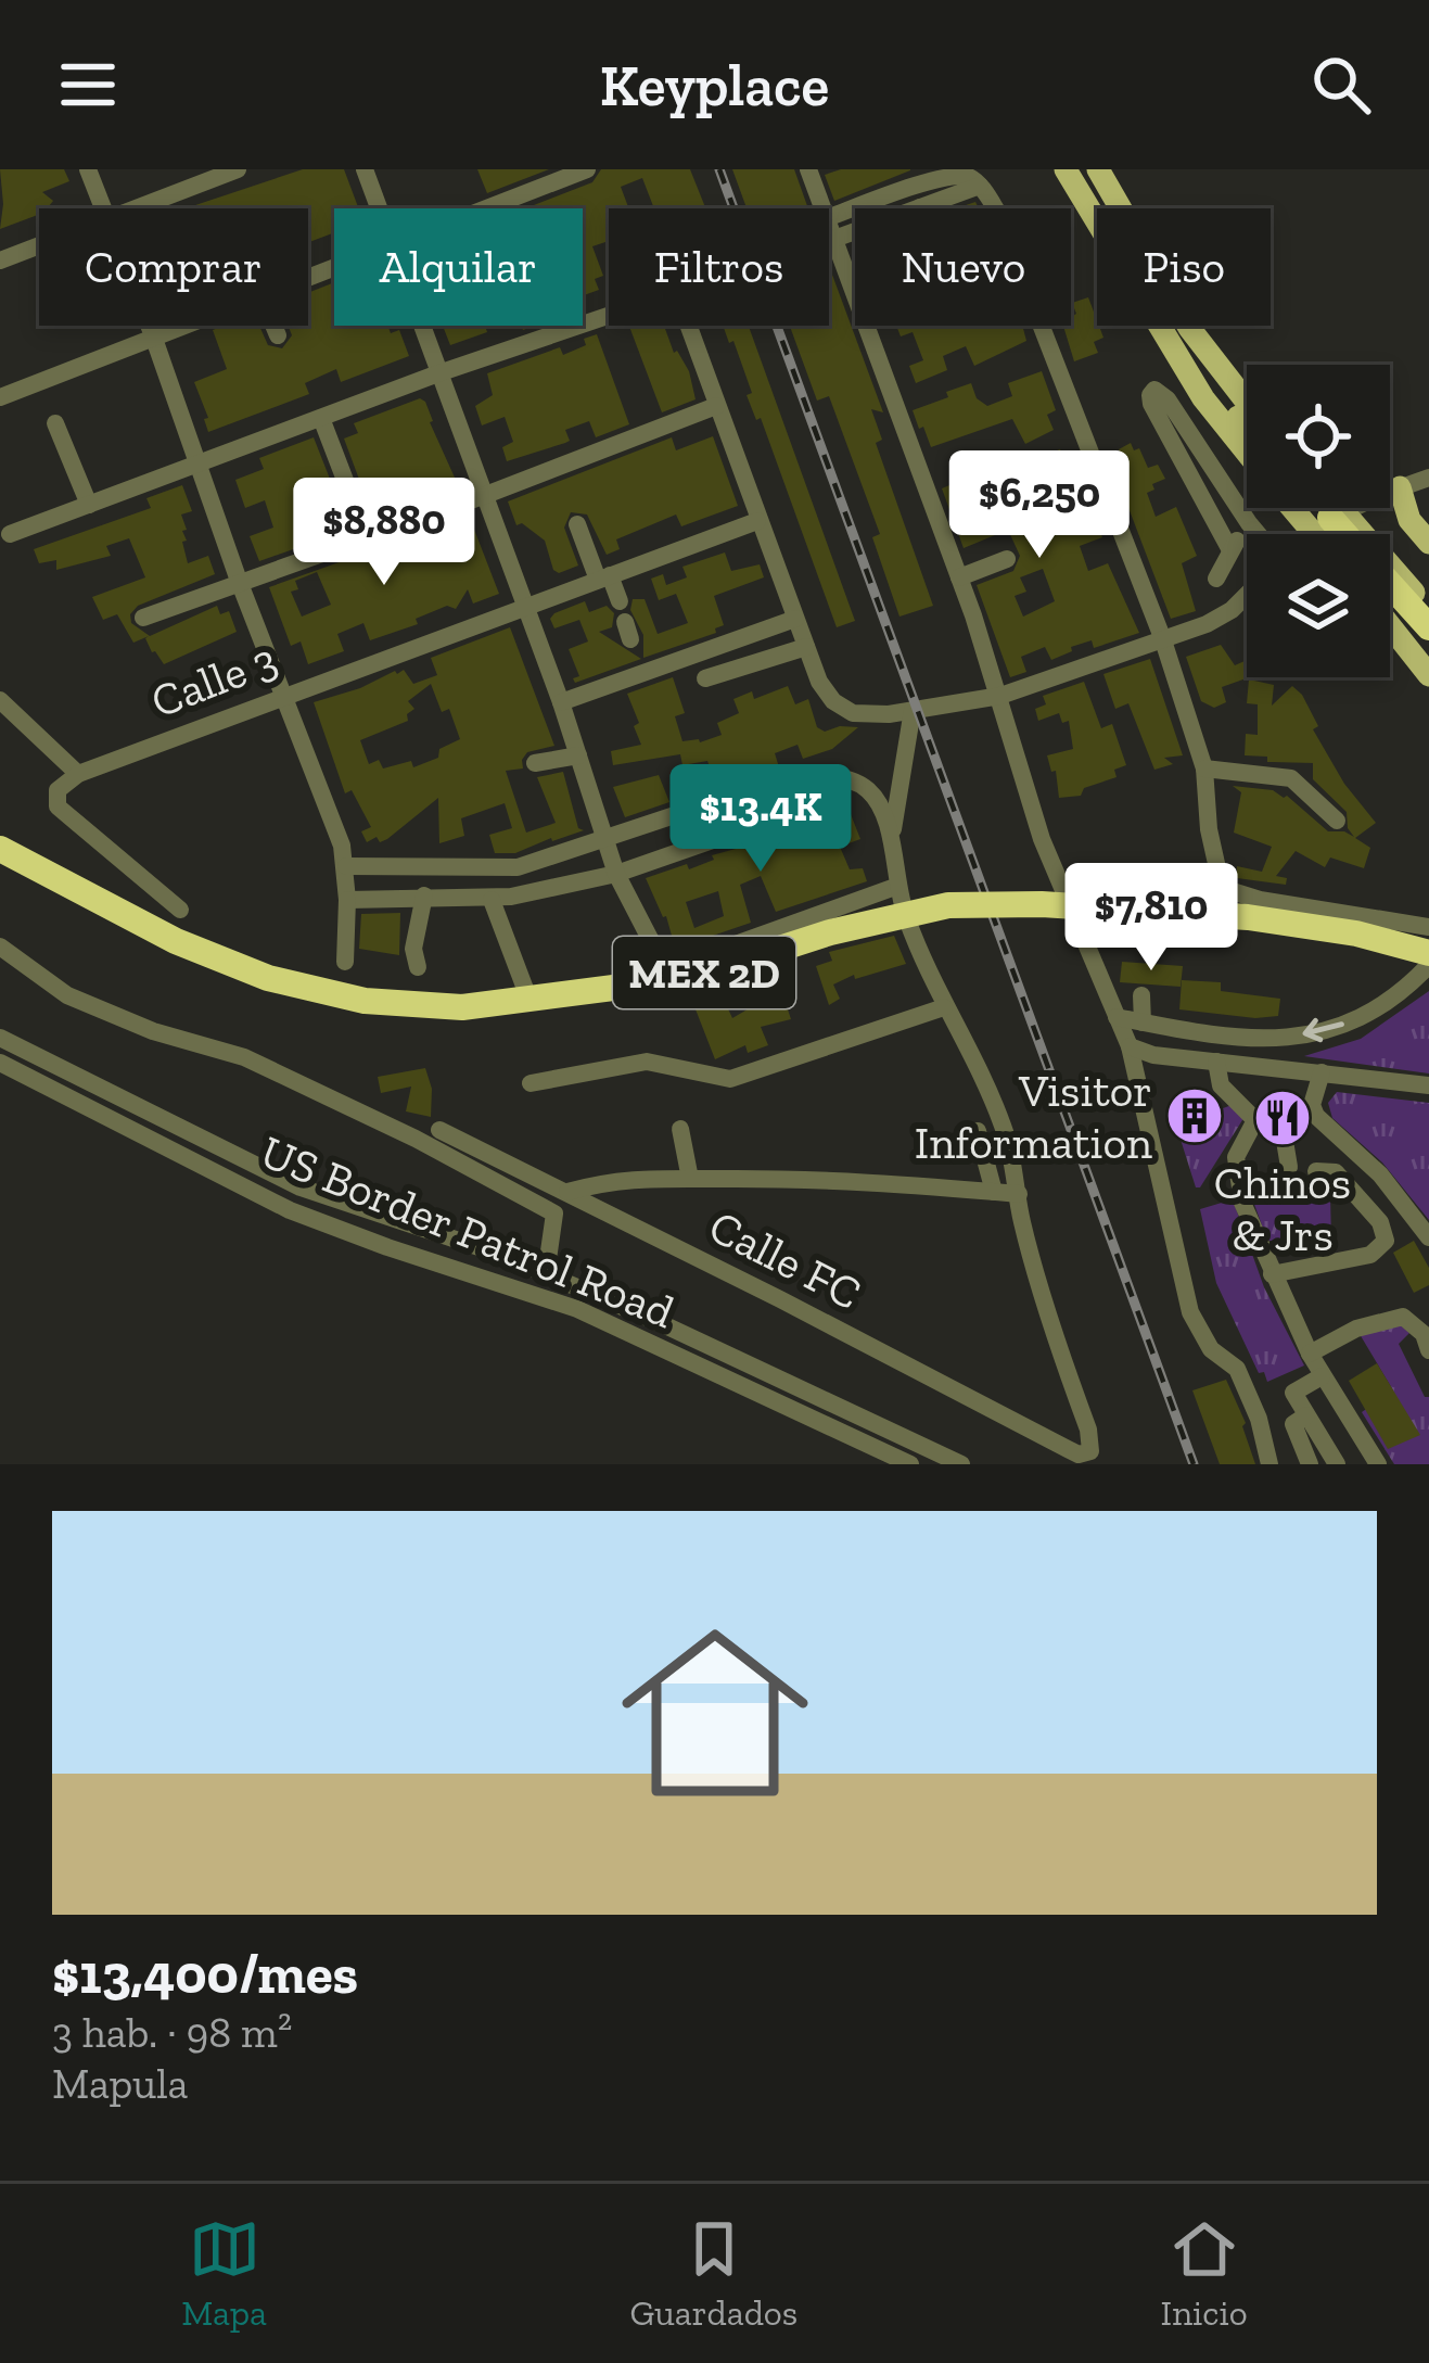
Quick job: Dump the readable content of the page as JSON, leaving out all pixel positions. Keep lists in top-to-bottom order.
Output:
{
  "streets": {
    "highway": ["MEX 2D"],
    "street": ["Calle 3", "US Border Patrol Road", "Calle FC"]
  },
  "places": {
    "building": ["Visitor Information"],
    "restaurant": ["Chinos & Jrs"]
  },
  "page": {
    "header": "Keyplace",
    "chip": [
      "Comprar",
      "Alquilar",
      "Filtros",
      "Nuevo",
      "Piso"
    ],
    "price": [
      "$6,250",
      "$8,880",
      "$13.4K",
      "$7,810"
    ],
    "list": [
      {
        "name": "$13,400/mes",
        "note": "3 hab. · 98 m² · Mapula"
      }
    ],
    "tabs": ["Mapa", "Guardados", "Inicio"]
  }
}
